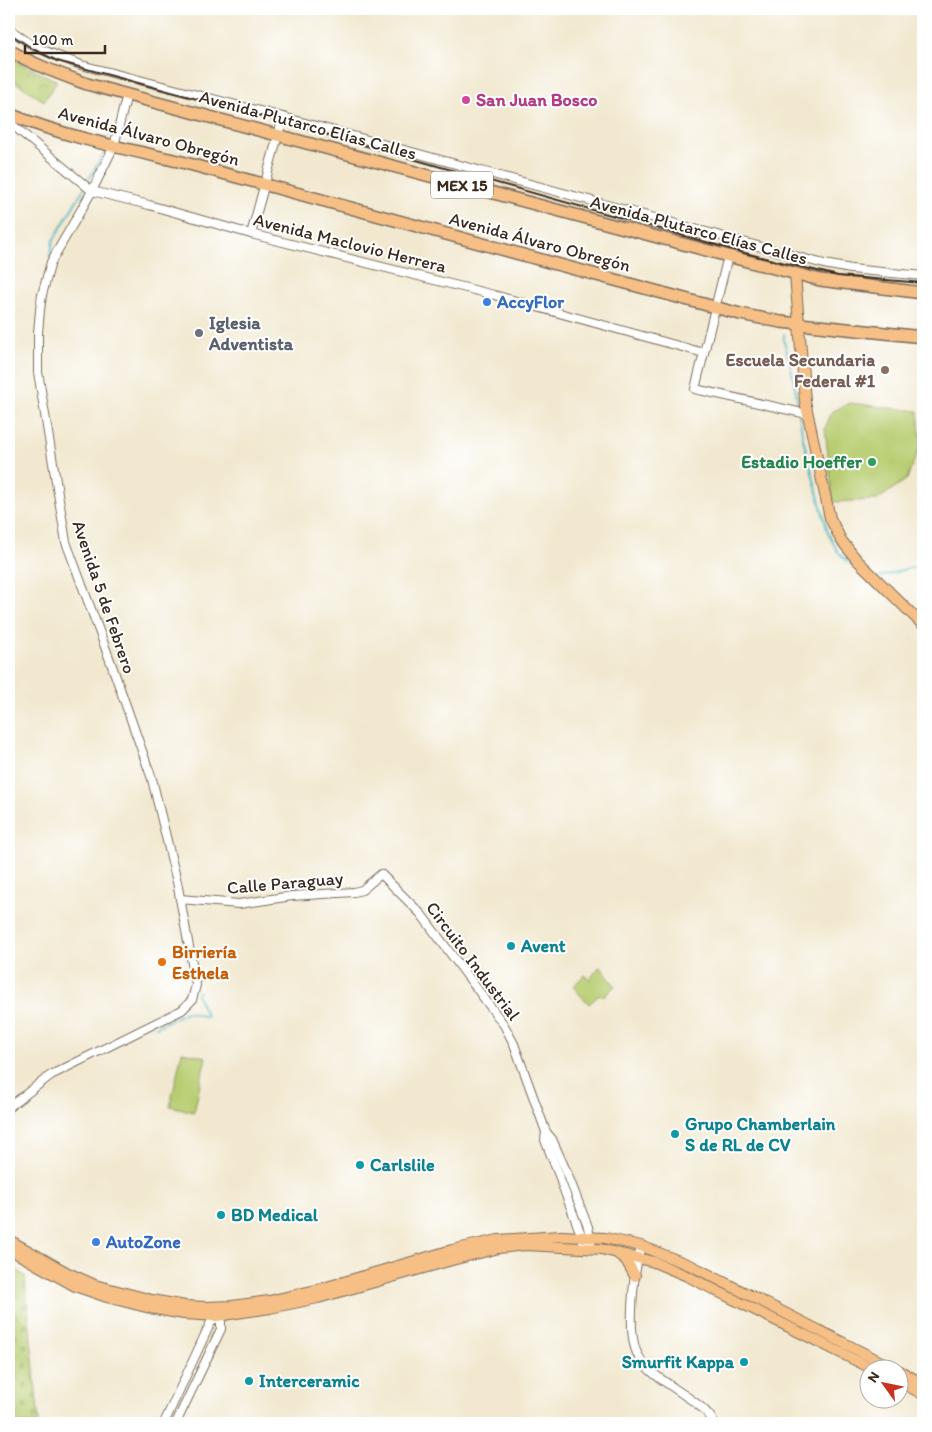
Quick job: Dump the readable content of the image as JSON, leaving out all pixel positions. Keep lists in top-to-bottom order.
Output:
{
  "streets": {
    "highway": ["Avenida Plutarco Elías Calles", "Avenida Álvaro Obregón", "MEX 15"],
    "street": [
      "Avenida Maclovio Herrera",
      "Avenida 5 de Febrero",
      "Calle Paraguay",
      "Circuito Industrial"
    ]
  },
  "crossings": [
    ["Avenida Plutarco Elías Calles", "Avenida 5 de Febrero"],
    ["Avenida Álvaro Obregón", "Avenida 5 de Febrero"],
    ["Avenida Maclovio Herrera", "Avenida 5 de Febrero"],
    ["Avenida 5 de Febrero", "Calle Paraguay"],
    ["Calle Paraguay", "Circuito Industrial"]
  ],
  "places": [
    "San Juan Bosco",
    "AccyFlor",
    "Iglesia Adventista",
    "Escuela Secundaria Federal #1",
    "Estadio Hoeffer",
    "Avent",
    "Birriería Esthela",
    "Grupo Chamberlain S de RL de CV",
    "Carlslile",
    "BD Medical",
    "AutoZone",
    "Smurfit Kappa",
    "Interceramic"
  ],
  "scale_bar": "100 m",
  "north": "top left"
}
